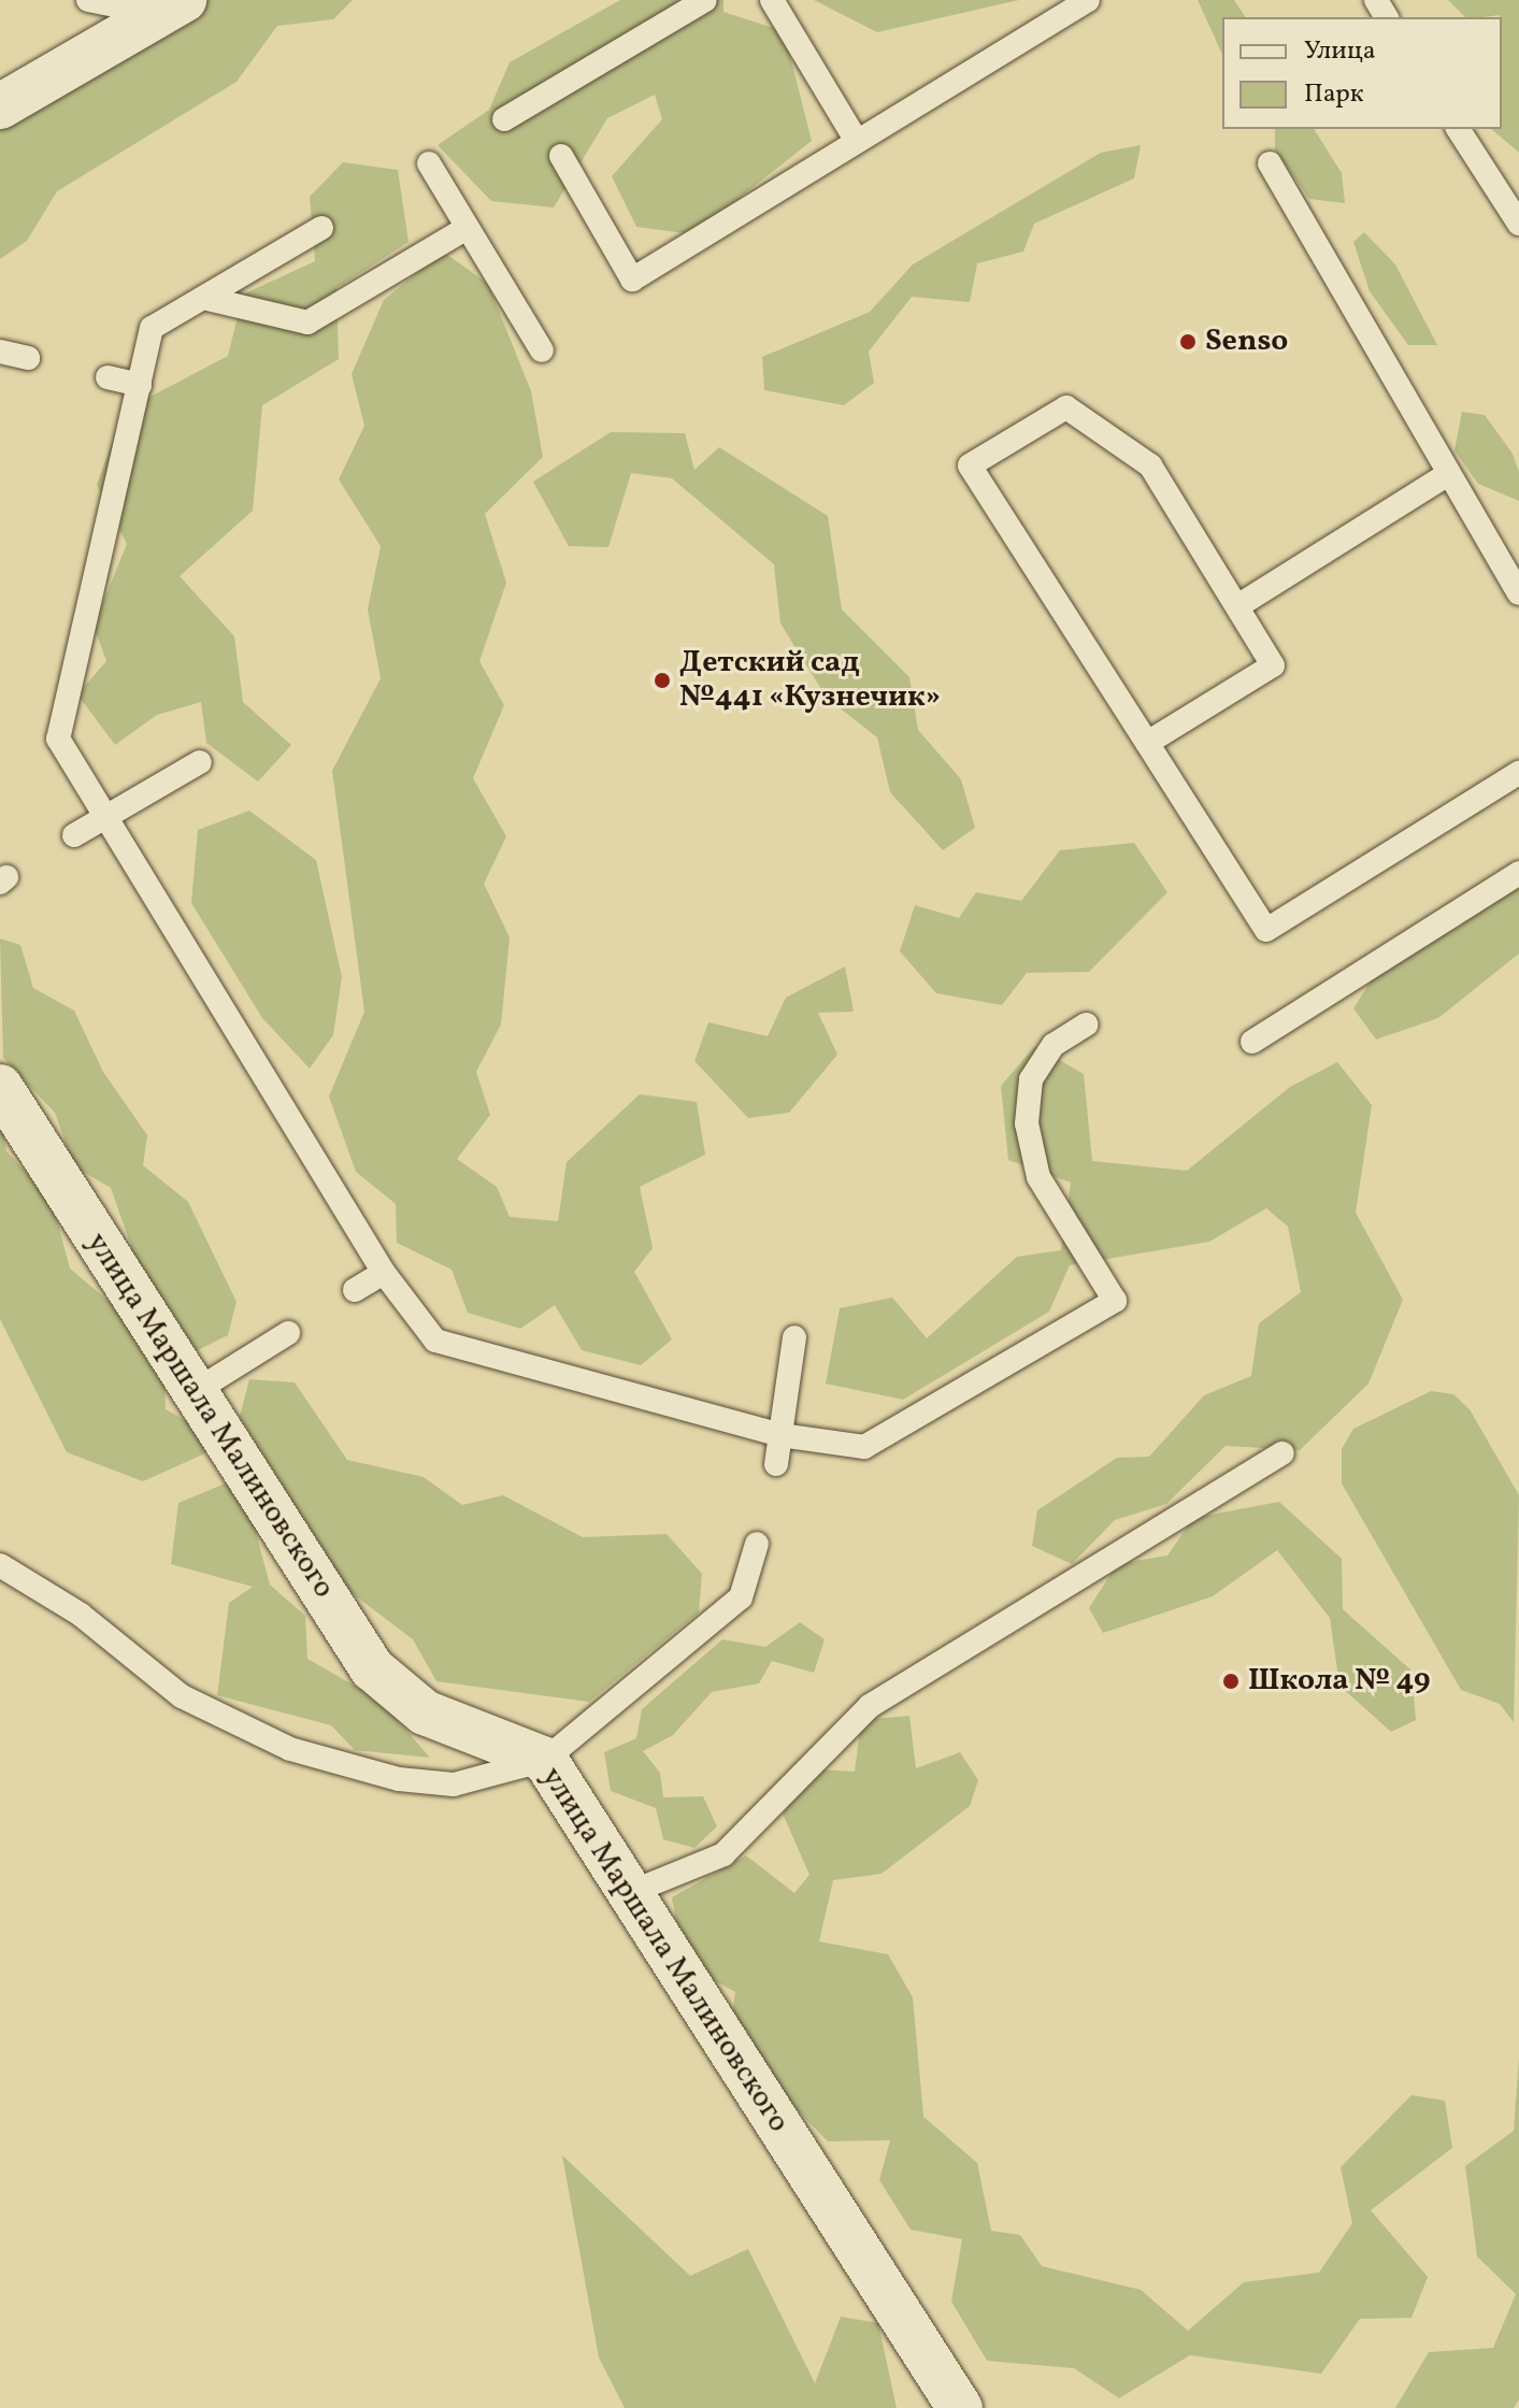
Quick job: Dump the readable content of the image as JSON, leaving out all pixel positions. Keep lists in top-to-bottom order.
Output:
{
  "streets": {
    "street": ["улица Маршала Малиновского"]
  },
  "places": ["Senso", "Детский сад №441 «Кузнечик»", "Школа № 49"],
  "legend": ["Улица", "Парк"]
}
